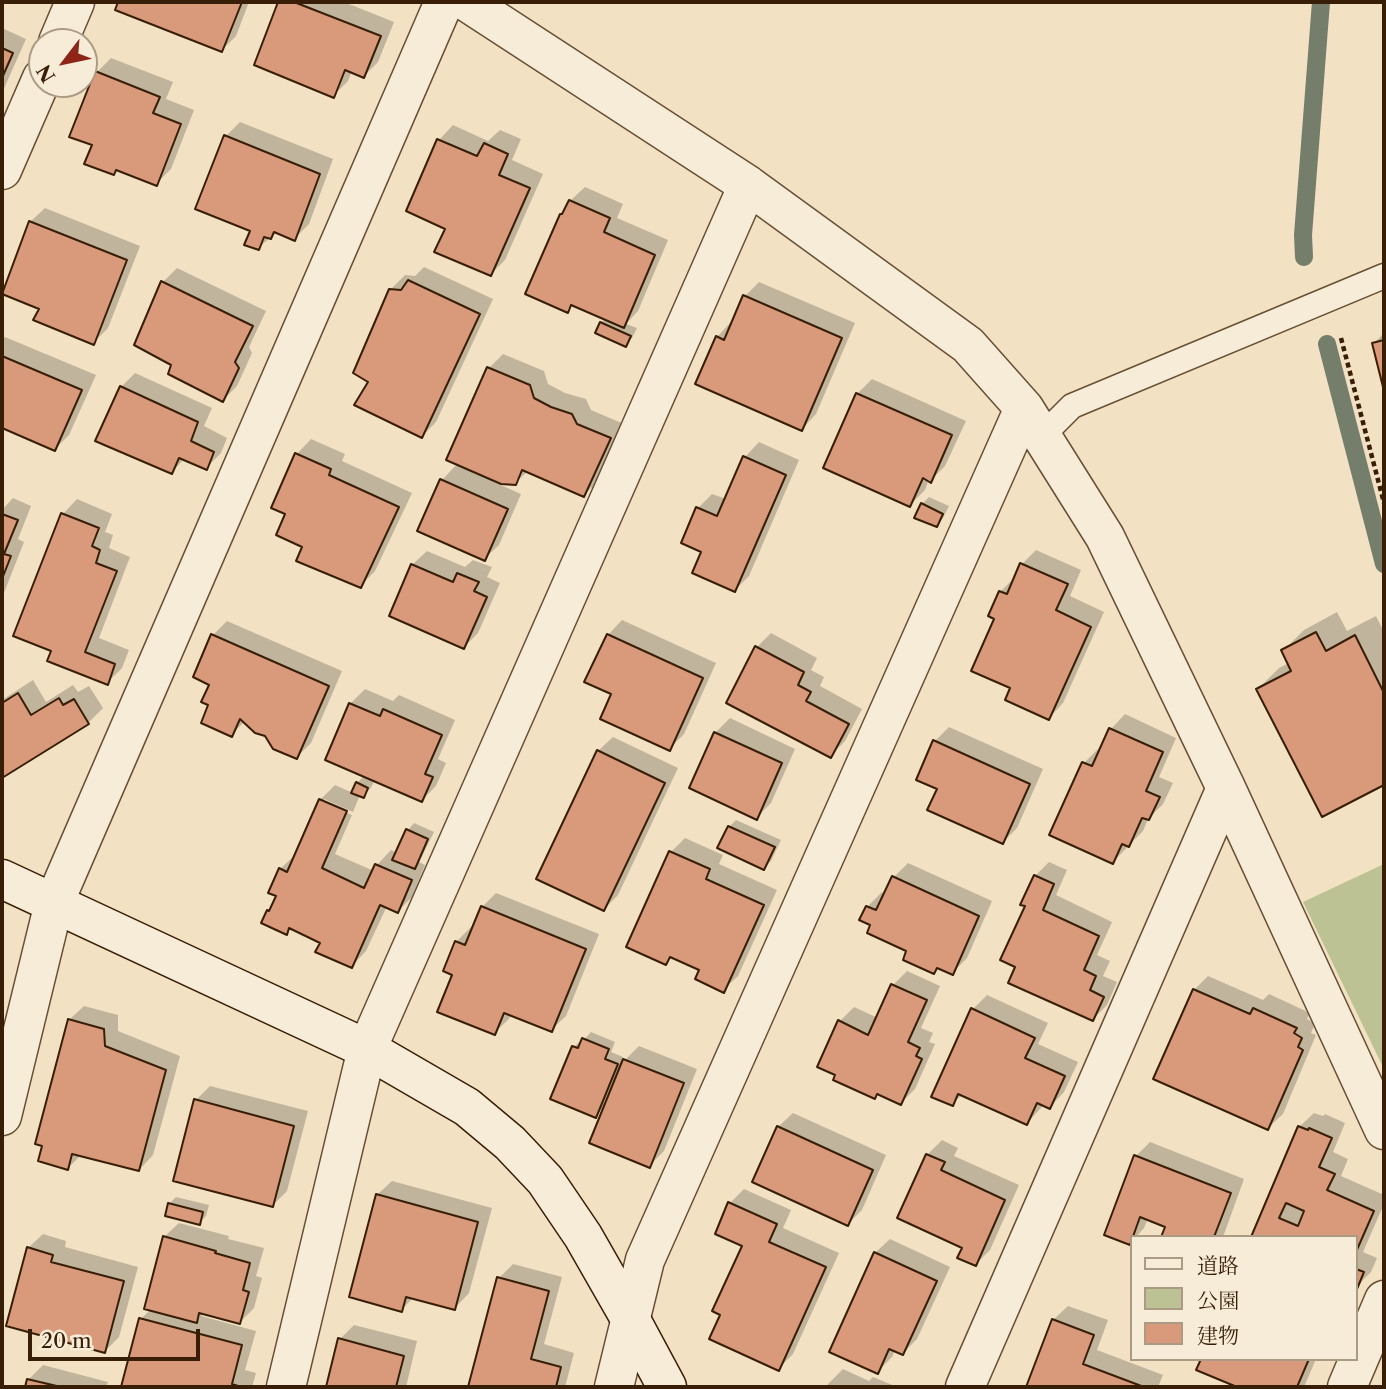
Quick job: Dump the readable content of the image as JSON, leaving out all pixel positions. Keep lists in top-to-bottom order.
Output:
{
  "legend": ["道路", "公園", "建物"],
  "scale_bar": "20 m",
  "north": "bottom left"
}
